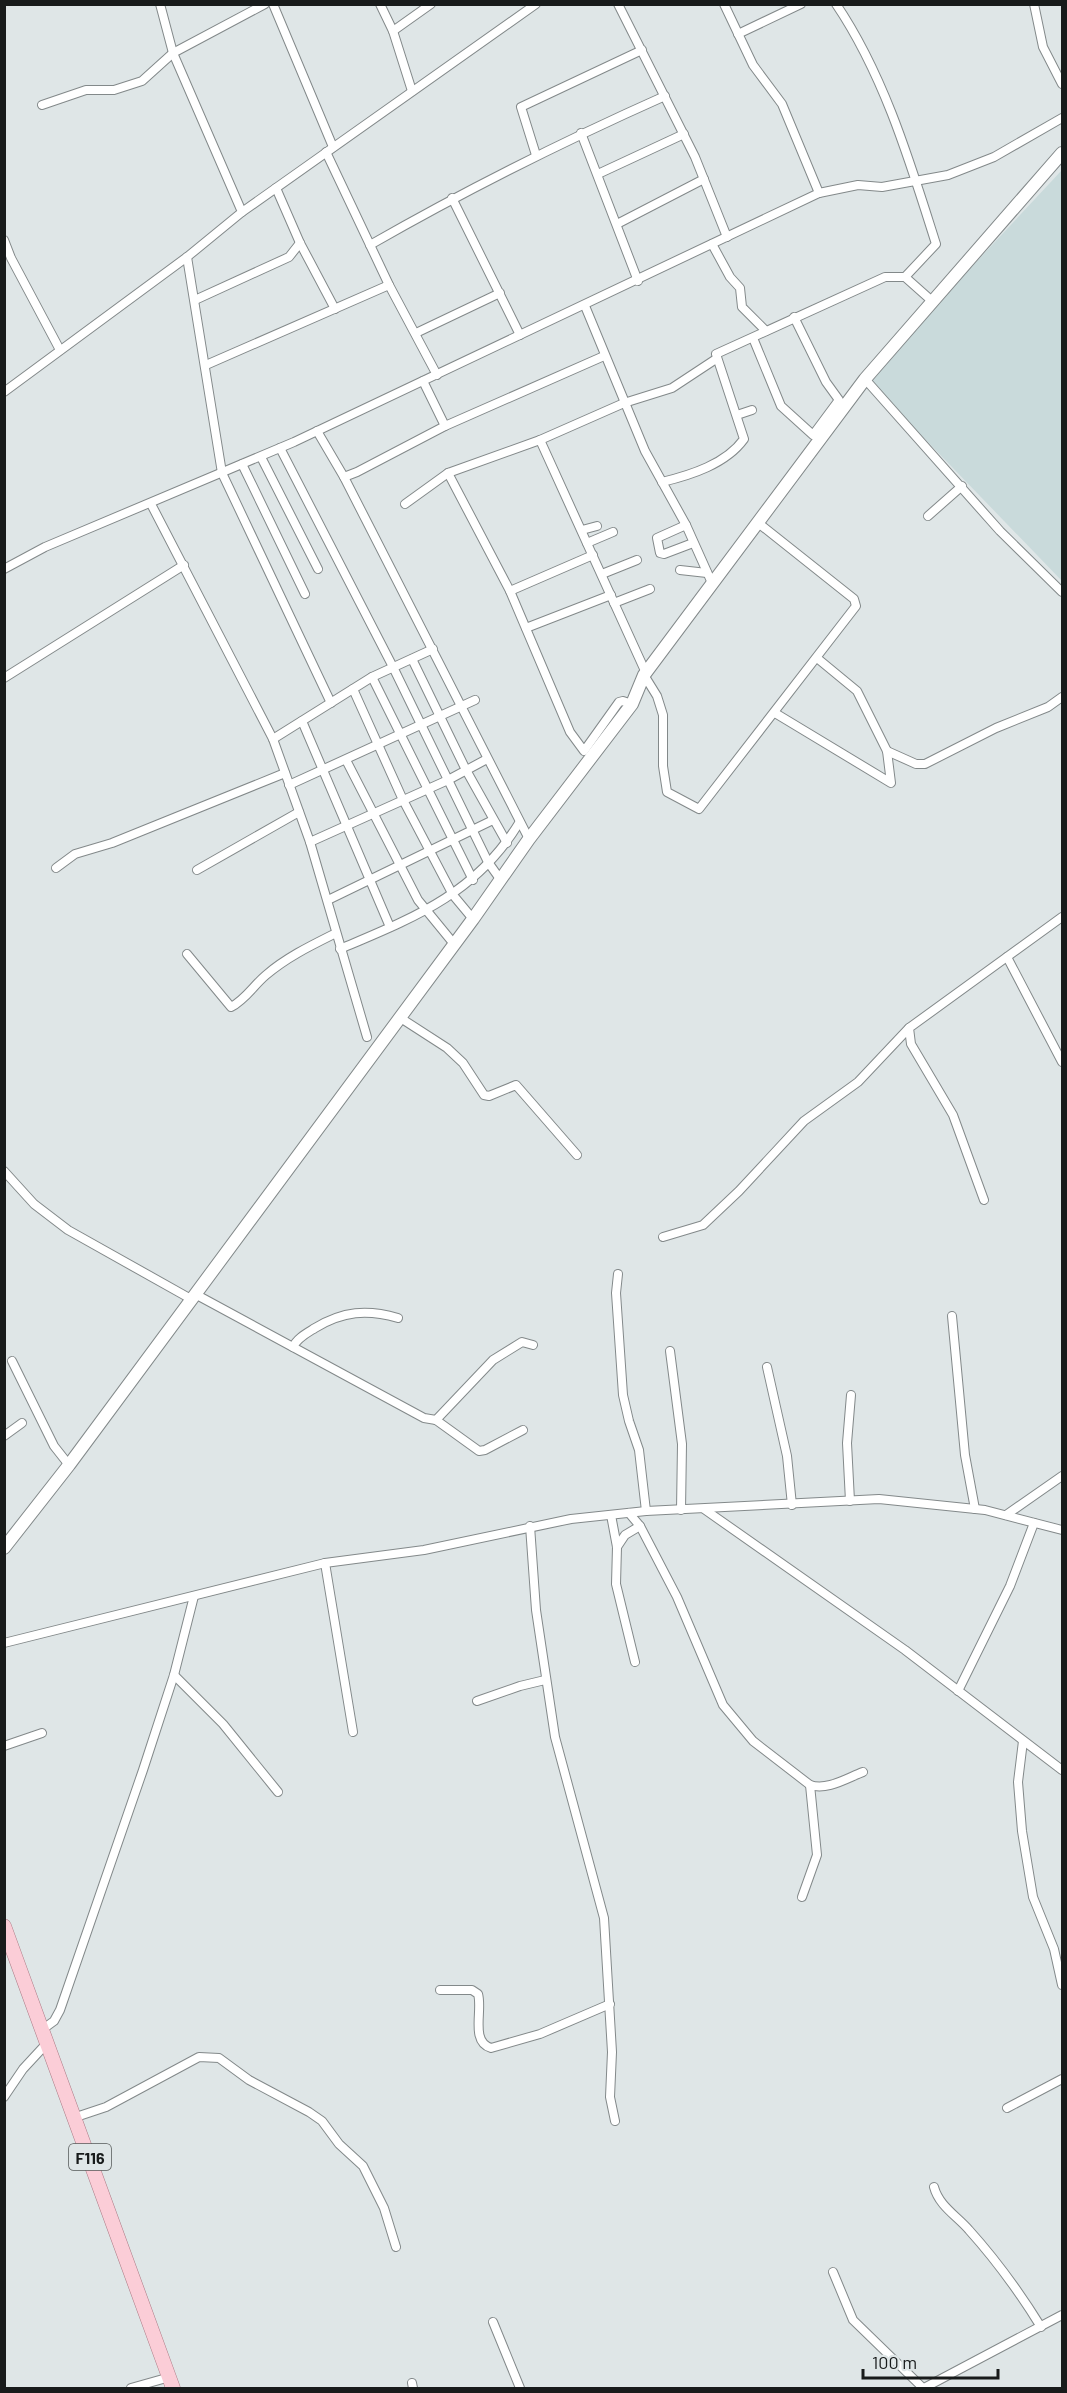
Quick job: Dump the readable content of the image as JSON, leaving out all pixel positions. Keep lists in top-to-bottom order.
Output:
{
  "streets": {
    "main road": ["F116"]
  },
  "scale_bar": "100 m"
}
